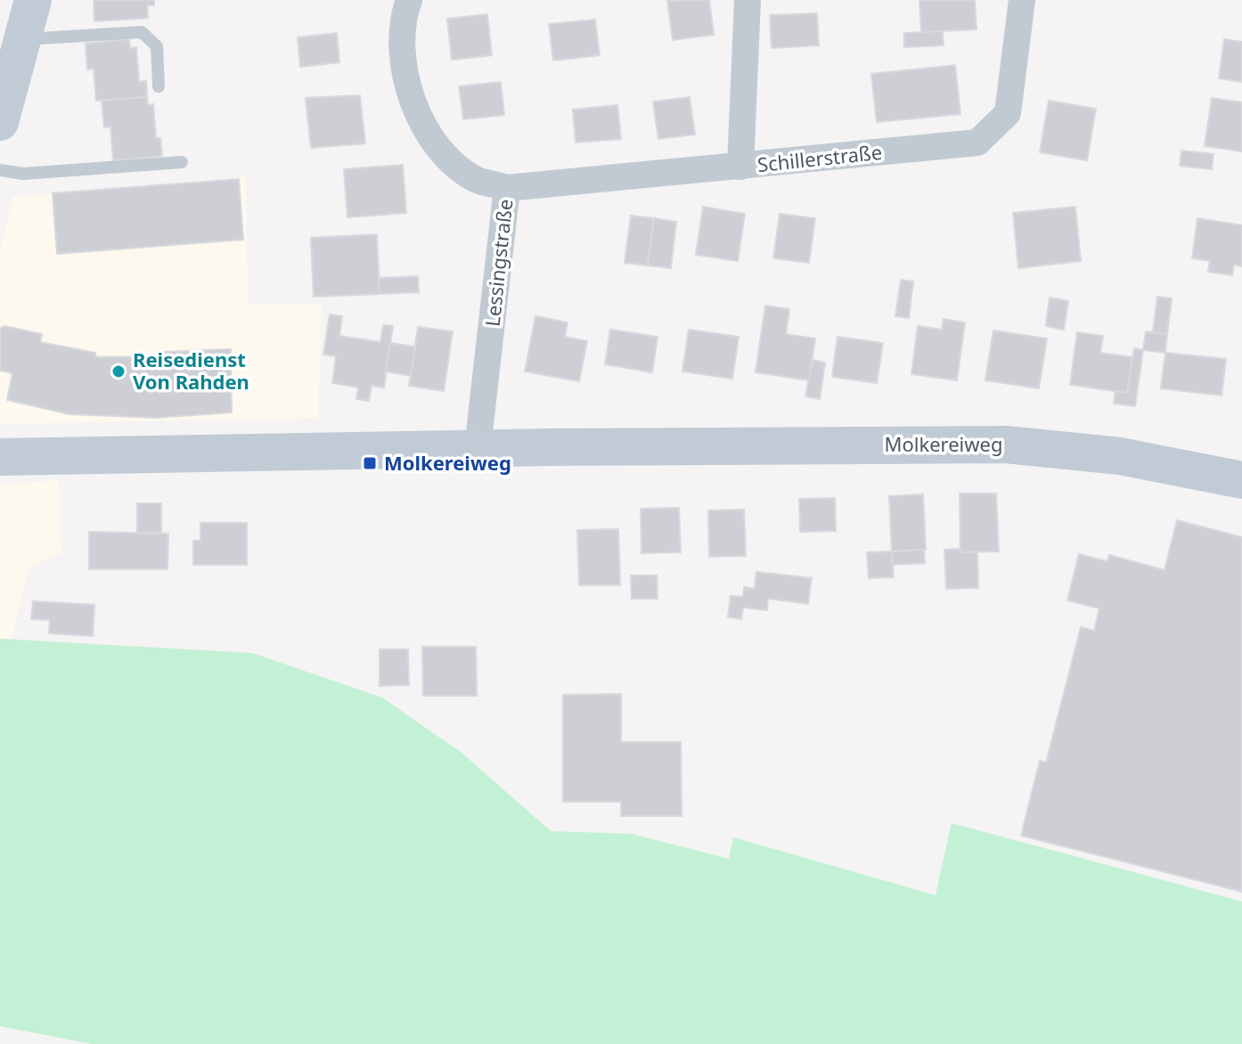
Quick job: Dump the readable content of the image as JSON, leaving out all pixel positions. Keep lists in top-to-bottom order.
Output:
{
  "streets": {
    "main road": ["Molkereiweg"],
    "street": ["Schillerstraße", "Lessingstraße"]
  },
  "crossings": [
    ["Schillerstraße", "Lessingstraße"],
    ["Lessingstraße", "Molkereiweg"]
  ],
  "places": {
    "other": ["Reisedienst Von Rahden"],
    "transit": ["Molkereiweg"]
  }
}
